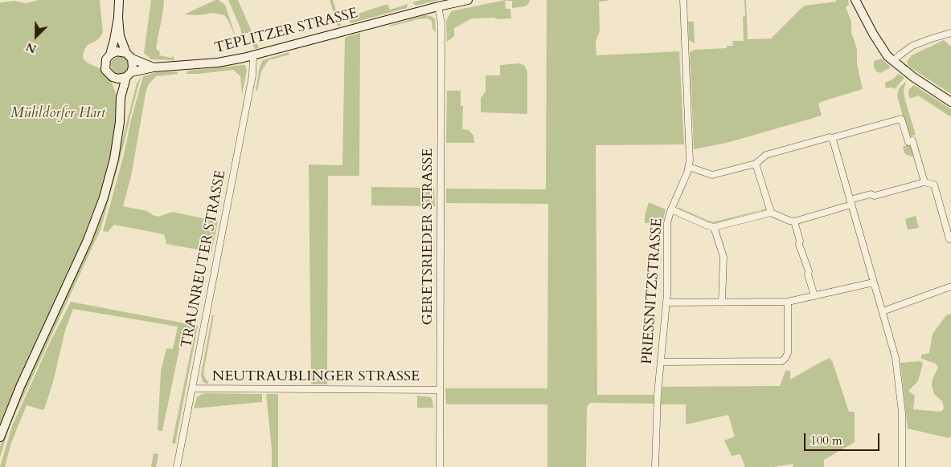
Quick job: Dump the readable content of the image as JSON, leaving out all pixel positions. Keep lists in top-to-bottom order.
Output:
{
  "streets": {
    "main road": ["TEPLITZER STRASSE"],
    "street": [
      "GERETSRIEDER STRASSE",
      "TRAUNREUTER STRASSE",
      "PRIESSNITZSTRASSE",
      "NEUTRAUBLINGER STRASSE"
    ]
  },
  "crossings": [
    ["TEPLITZER STRASSE", "GERETSRIEDER STRASSE"],
    ["TEPLITZER STRASSE", "TRAUNREUTER STRASSE"],
    ["GERETSRIEDER STRASSE", "NEUTRAUBLINGER STRASSE"],
    ["TRAUNREUTER STRASSE", "NEUTRAUBLINGER STRASSE"]
  ],
  "parks": ["Mühldorfer Hart"],
  "scale_bar": "100 m",
  "north": "bottom left"
}
